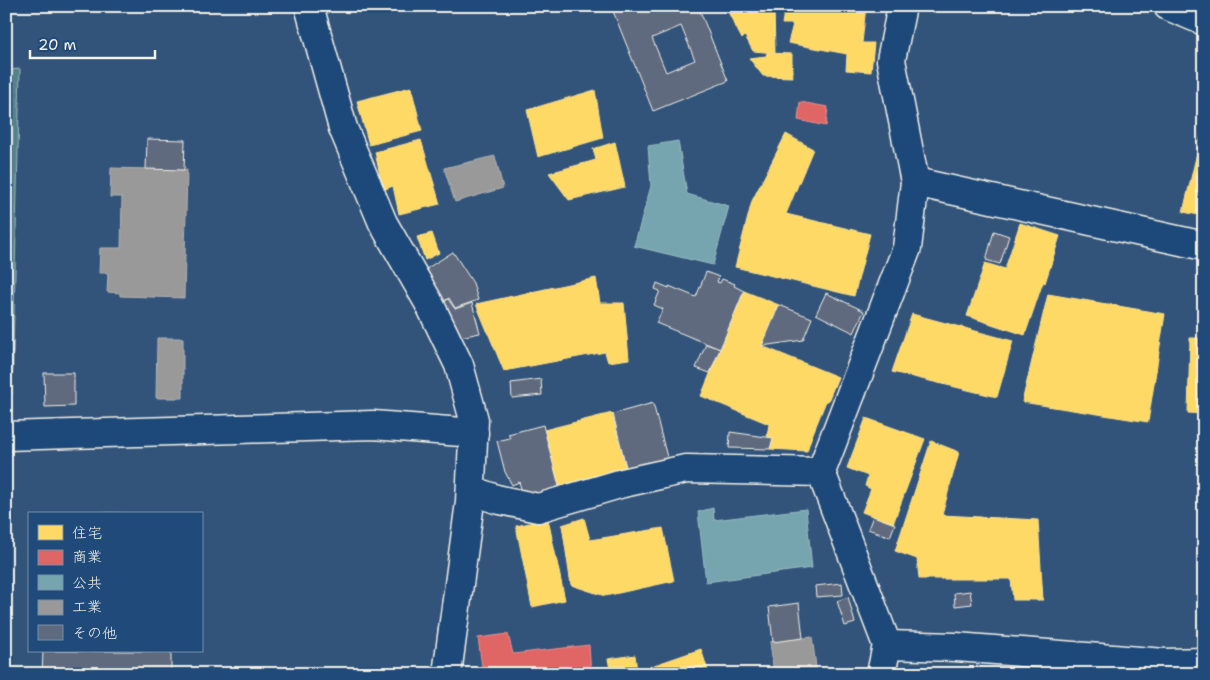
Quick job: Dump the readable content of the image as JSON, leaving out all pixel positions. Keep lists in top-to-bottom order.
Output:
{
  "legend": [
    "住宅",
    "商業",
    "公共",
    "工業",
    "その他"
  ],
  "scale_bar": "20 m"
}
